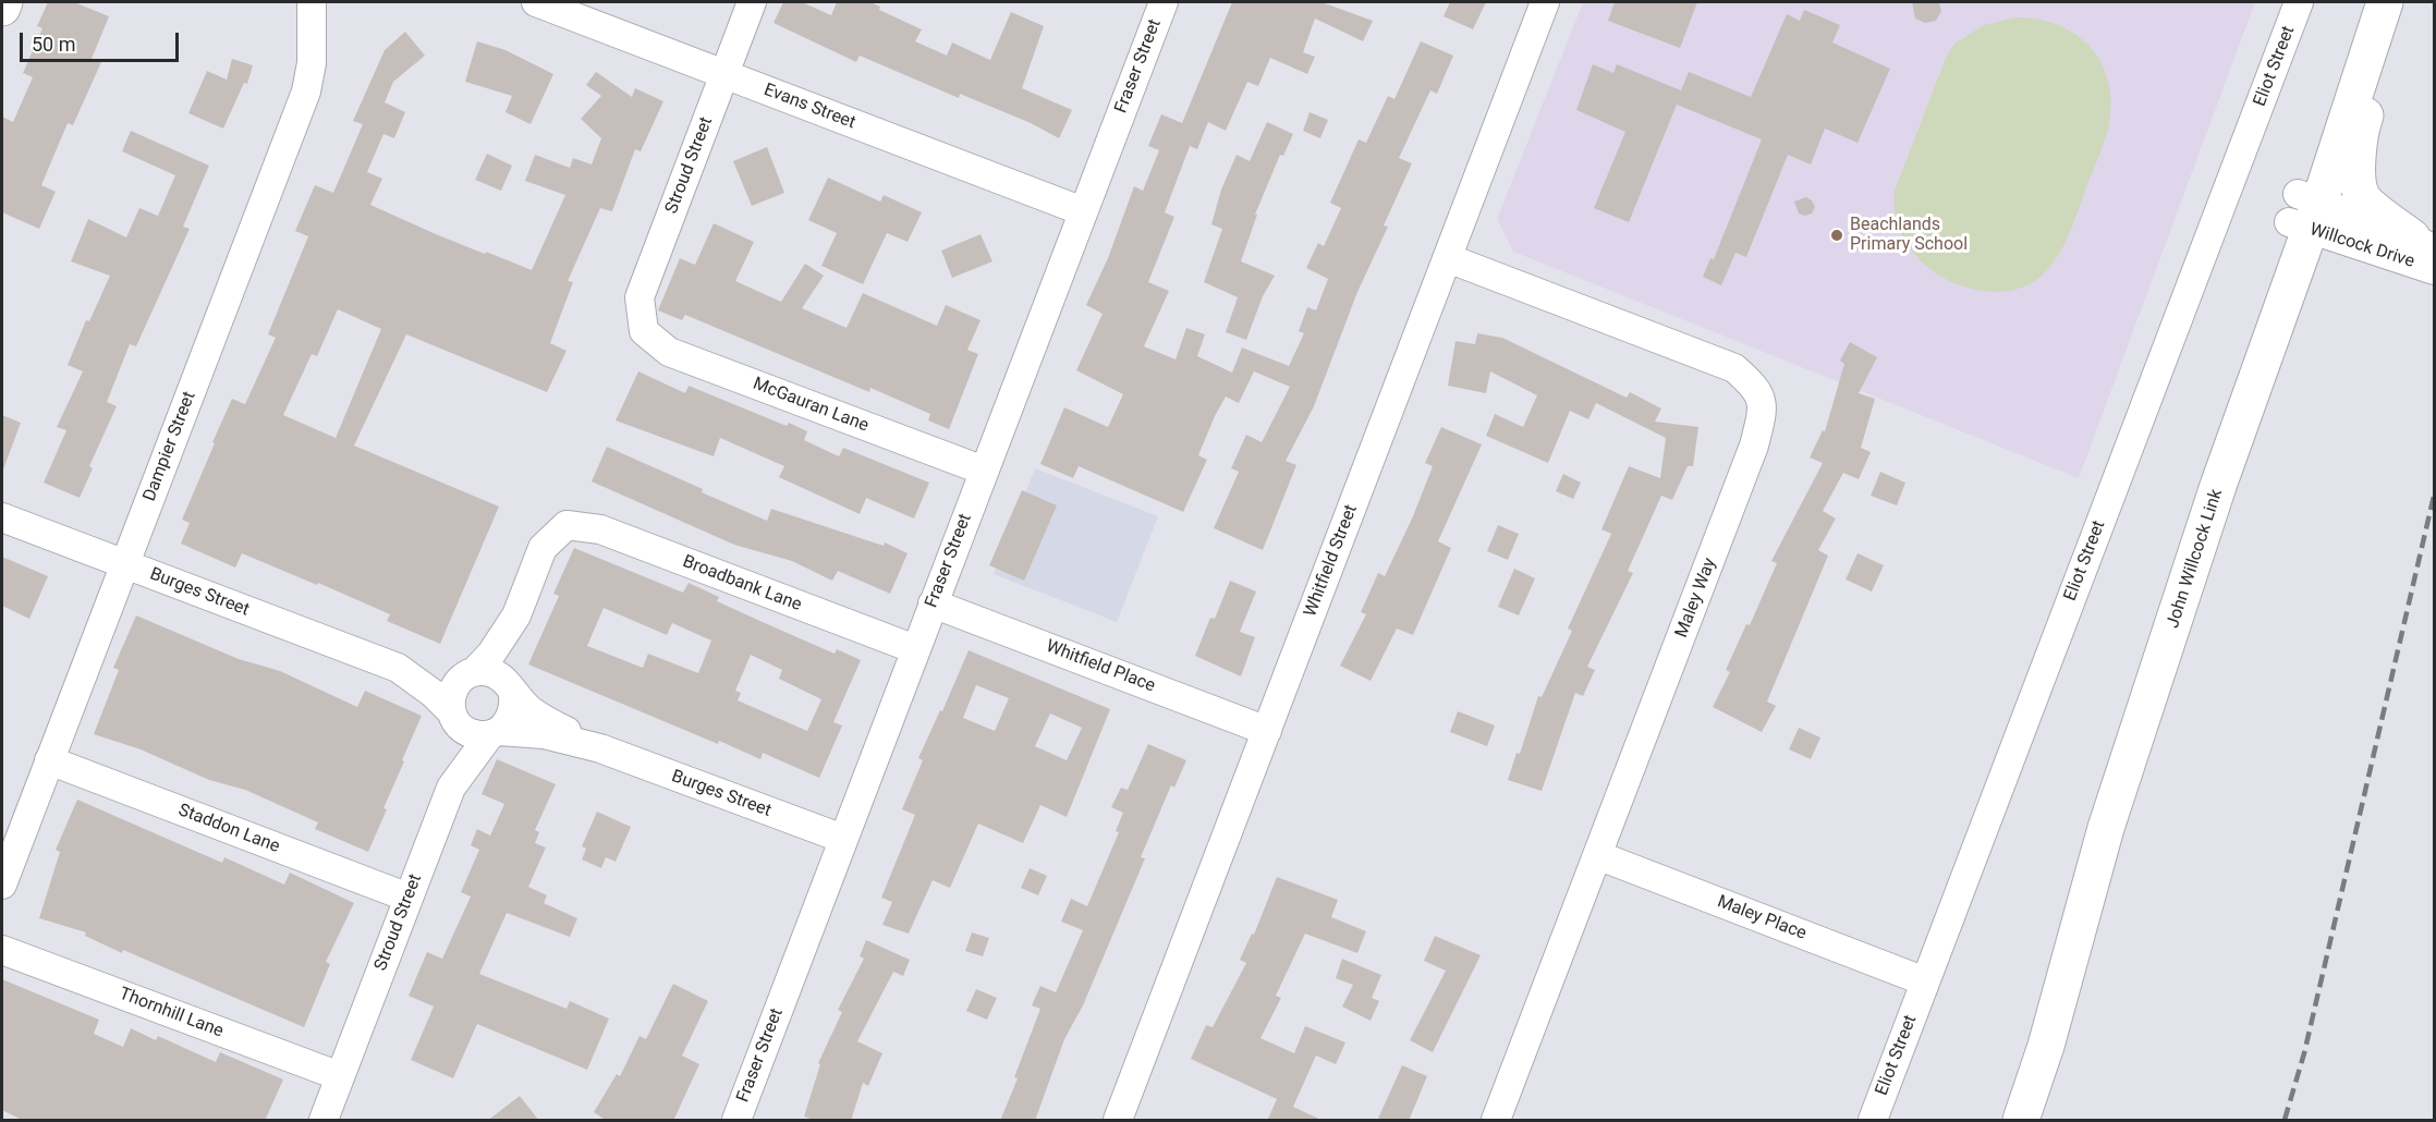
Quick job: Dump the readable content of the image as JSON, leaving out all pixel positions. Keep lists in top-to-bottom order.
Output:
{
  "streets": {
    "main road": ["John Willcock Link"],
    "street": [
      "Fraser Street",
      "Eliot Street",
      "Evans Street",
      "Stroud Street",
      "Willcock Drive",
      "McGauran Lane",
      "Dampier Street",
      "Whitfield Street",
      "Broadbank Lane",
      "Burges Street",
      "Maley Way",
      "Whitfield Place",
      "Staddon Lane",
      "Maley Place",
      "Thornhill Lane"
    ]
  },
  "crossings": [
    ["Fraser Street", "Evans Street"],
    ["Fraser Street", "McGauran Lane"],
    ["Fraser Street", "Broadbank Lane"],
    ["Fraser Street", "Burges Street"],
    ["Fraser Street", "Whitfield Place"],
    ["Eliot Street", "Maley Place"],
    ["Evans Street", "Stroud Street"],
    ["Stroud Street", "McGauran Lane"],
    ["Stroud Street", "Burges Street"],
    ["Stroud Street", "Staddon Lane"],
    ["Stroud Street", "Thornhill Lane"],
    ["Willcock Drive", "John Willcock Link"],
    ["Dampier Street", "Burges Street"],
    ["Dampier Street", "Staddon Lane"],
    ["Whitfield Street", "Maley Way"],
    ["Whitfield Street", "Whitfield Place"],
    ["Maley Way", "Maley Place"]
  ],
  "places": ["Beachlands Primary School"],
  "scale_bar": "50 m"
}
